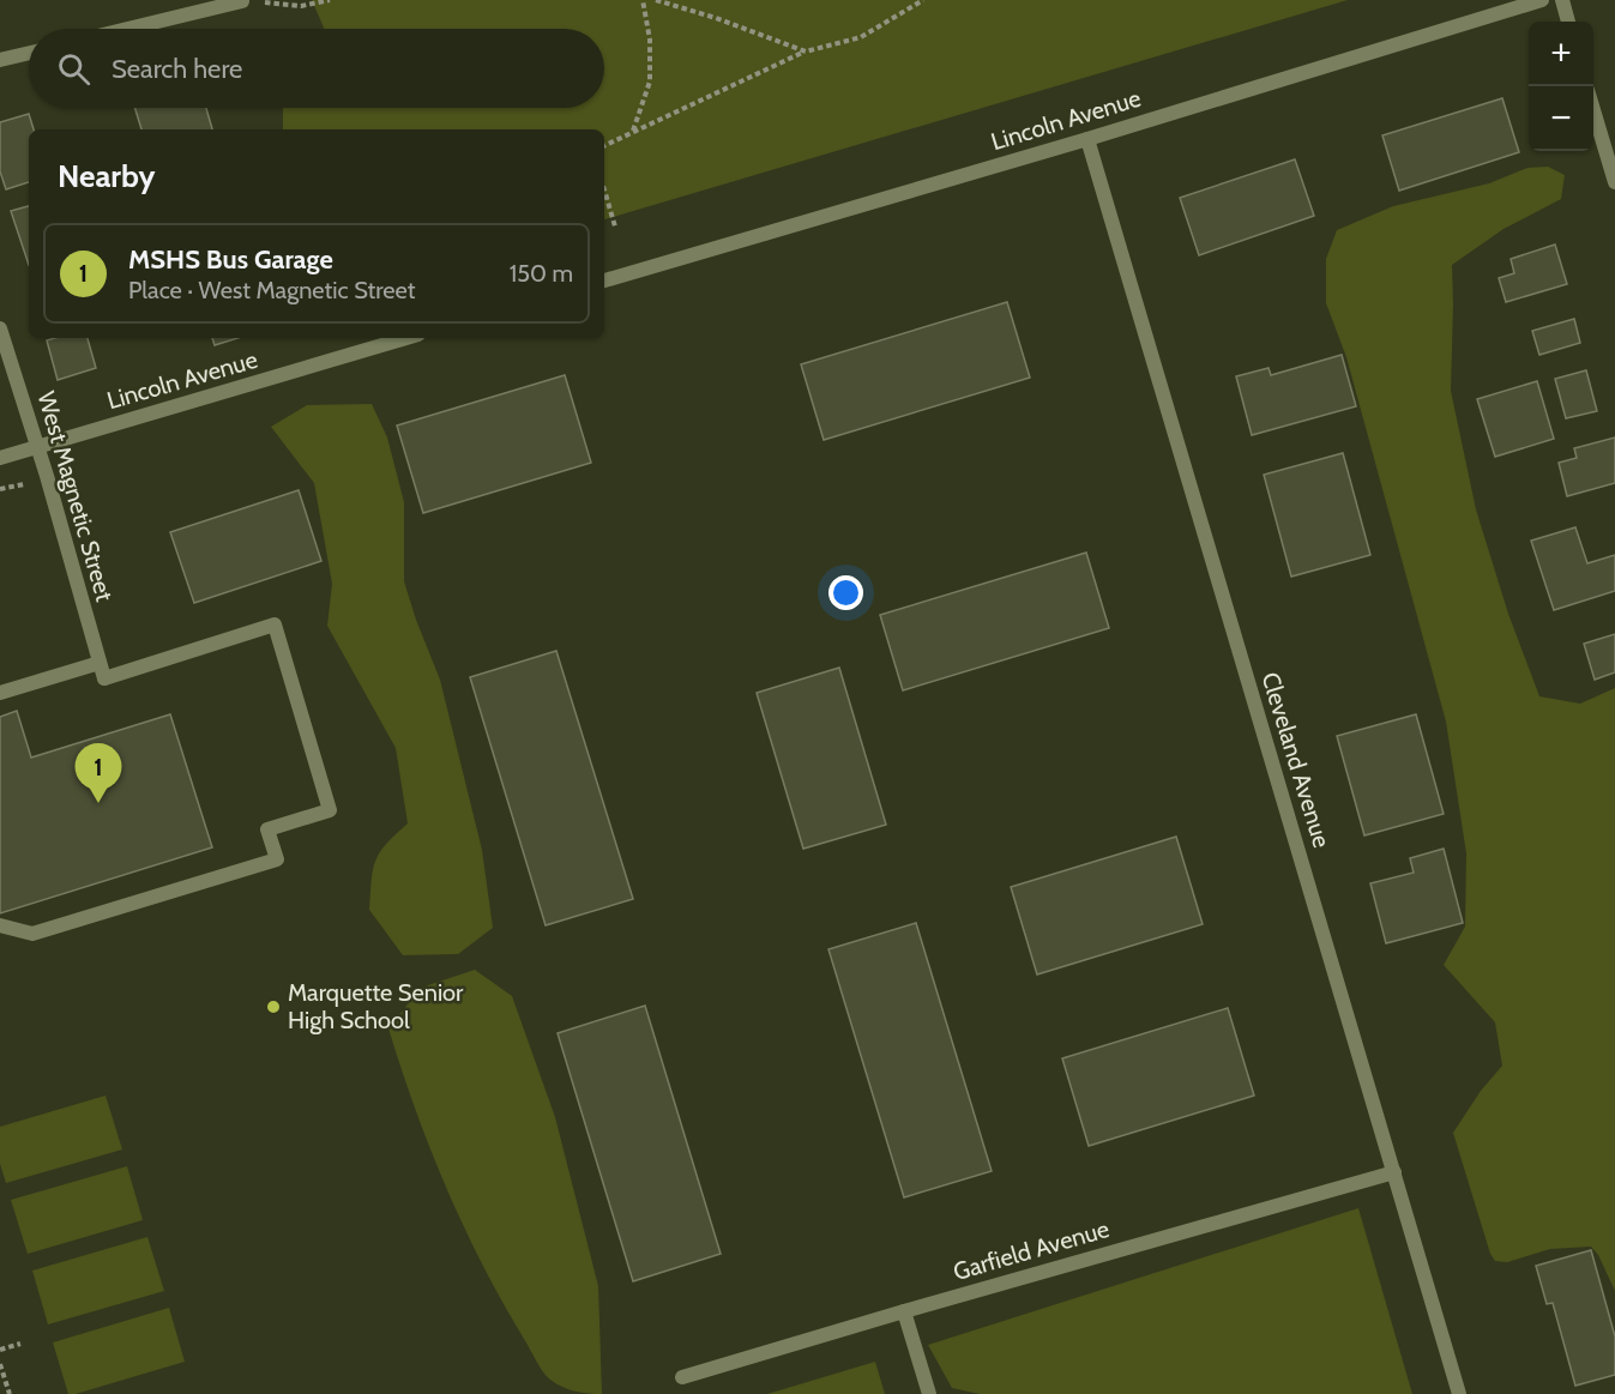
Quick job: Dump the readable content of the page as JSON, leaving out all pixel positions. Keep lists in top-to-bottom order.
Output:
{
  "streets": {
    "street": [
      "Lincoln Avenue",
      "West Magnetic Street",
      "Cleveland Avenue",
      "Garfield Avenue"
    ]
  },
  "crossings": [
    ["Lincoln Avenue", "West Magnetic Street"],
    ["Lincoln Avenue", "Cleveland Avenue"],
    ["Cleveland Avenue", "Garfield Avenue"]
  ],
  "places": ["Marquette Senior High School"],
  "page": {
    "map_buttons": ["+", "−"],
    "search": "Search here",
    "heading": "Nearby",
    "list": [
      {
        "mark": "1",
        "name": "MSHS Bus Garage",
        "note": "Place · West Magnetic Street",
        "value": "150 m"
      }
    ],
    "pins": "1"
  }
}
